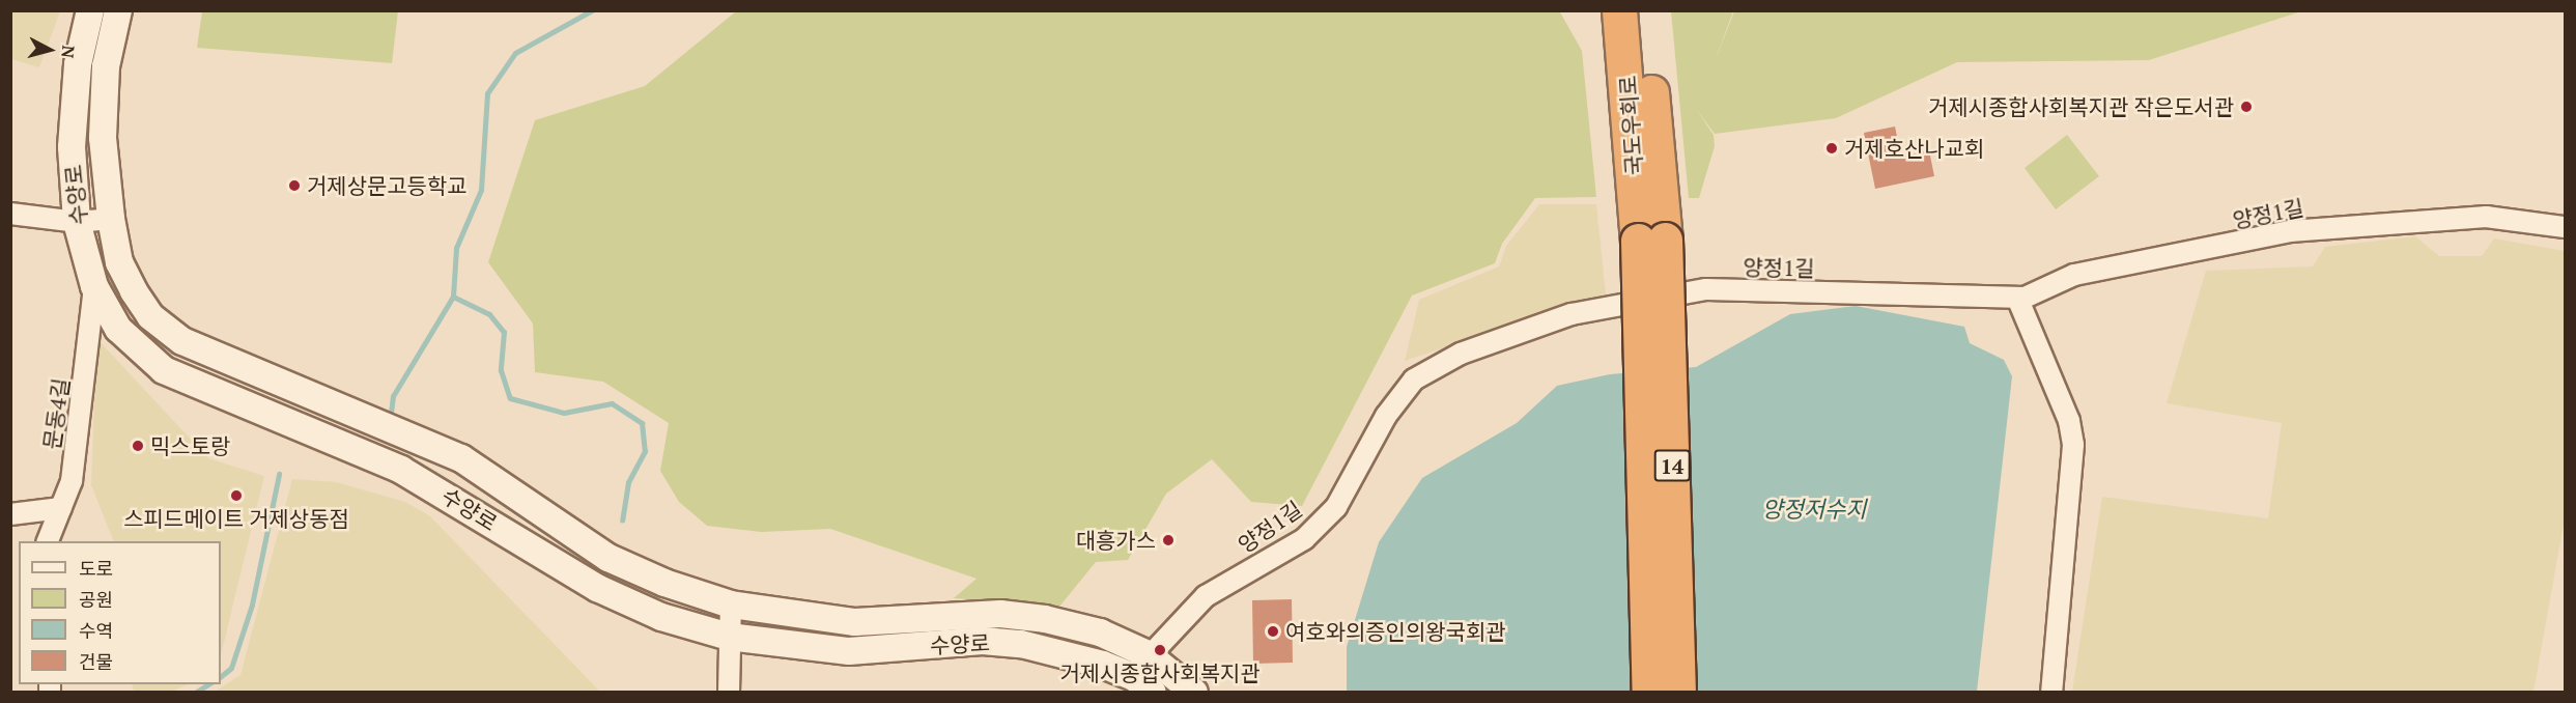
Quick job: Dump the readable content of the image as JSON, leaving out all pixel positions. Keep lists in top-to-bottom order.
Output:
{
  "streets": {
    "highway": ["국도우회로", "14"],
    "street": ["수양로", "양정1길", "문동4길"]
  },
  "crossings": [
    ["국도우회로", "14"],
    ["수양로", "양정1길"],
    ["수양로", "문동4길"]
  ],
  "water": ["양정저수지"],
  "places": [
    "거제시종합사회복지관 작은도서관",
    "거제호산나교회",
    "거제상문고등학교",
    "믹스토랑",
    "스피드메이트 거제상동점",
    "대흥가스",
    "여호와의증인의왕국회관",
    "거제시종합사회복지관"
  ],
  "legend": [
    "도로",
    "공원",
    "수역",
    "건물"
  ],
  "north": "right"
}
